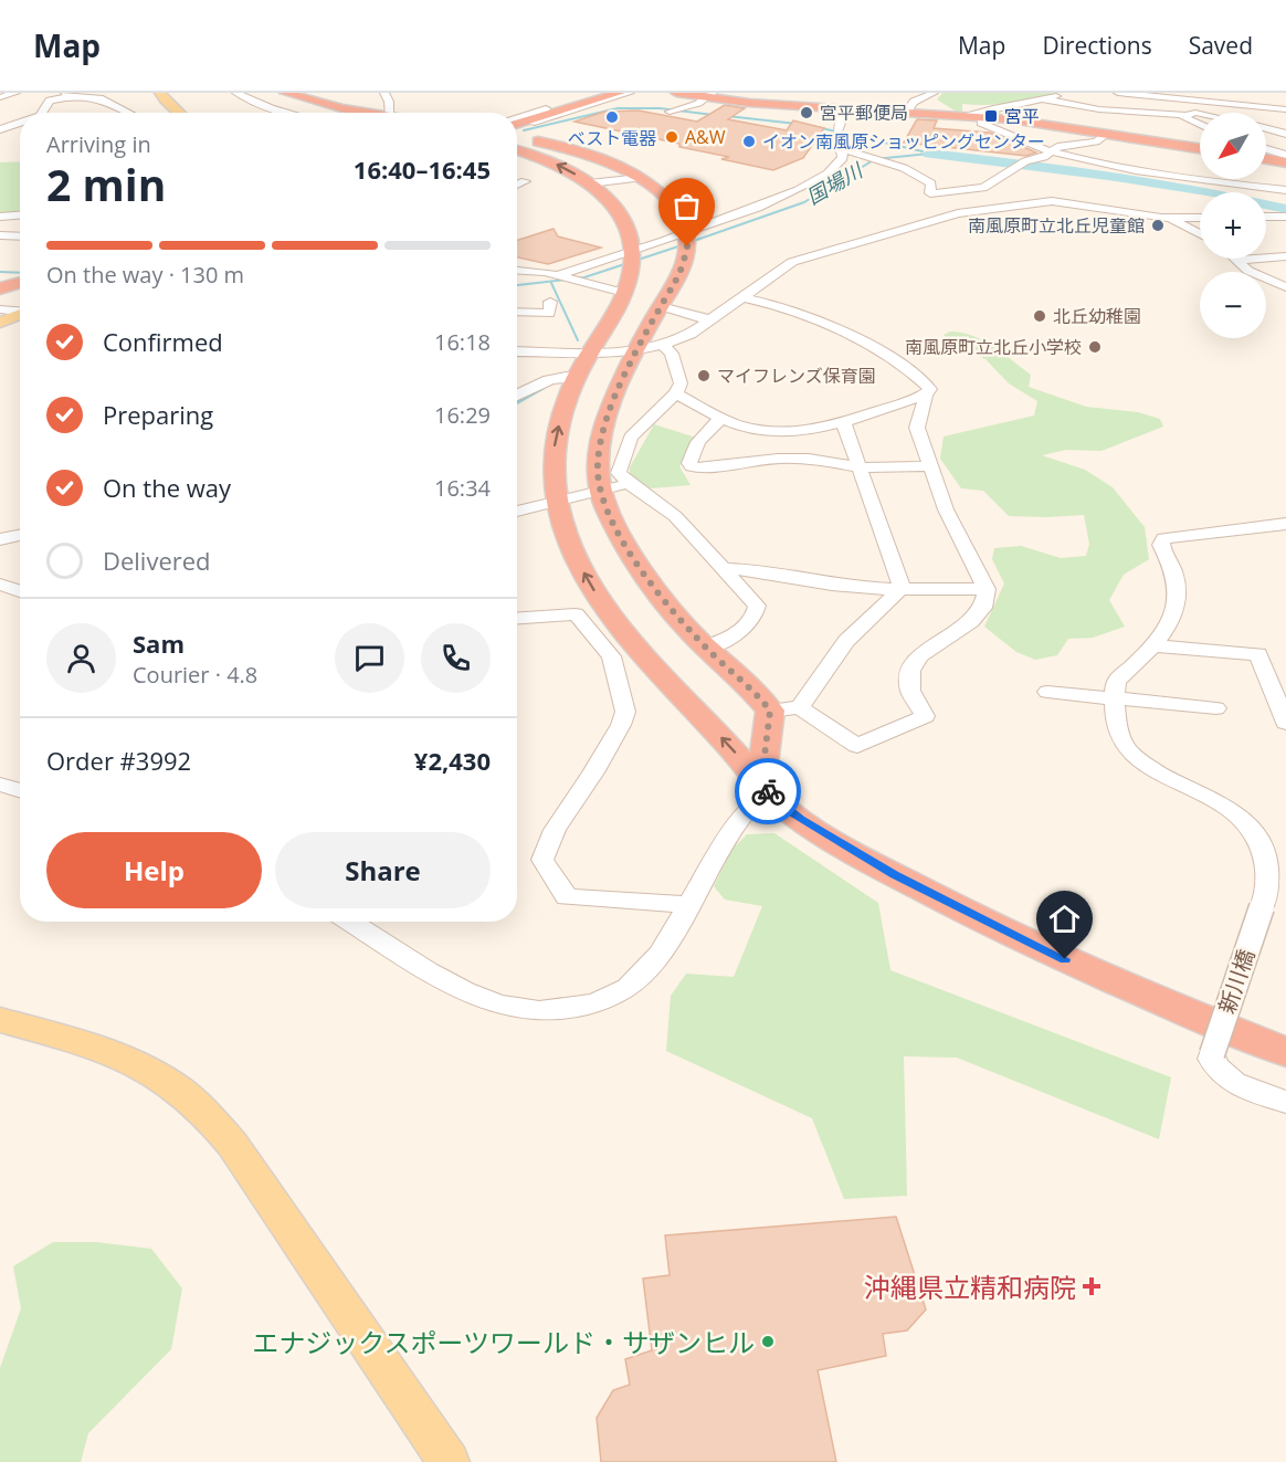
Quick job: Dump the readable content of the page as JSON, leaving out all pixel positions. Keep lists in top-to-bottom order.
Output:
{
  "streets": {
    "street": ["新川橋"]
  },
  "water": ["国場川"],
  "places": {
    "other": [
      "宮平郵便局",
      "ベスト電器",
      "A&W",
      "イオン南風原ショッピングセンター",
      "南風原町立北丘児童館",
      "北丘幼稚園",
      "南風原町立北丘小学校",
      "マイフレンズ保育園",
      "エナジックスポーツワールド・サザンヒル"
    ],
    "transit": ["宮平"],
    "health": ["沖縄県立精和病院"]
  },
  "north": "bottom left",
  "page": {
    "header": "Map",
    "nav": ["Map", "Directions", "Saved"],
    "map_buttons": ["+", "−"],
    "heading": ["2 min", "Arriving in", "16:40–16:45"],
    "panel": [
      "Sam",
      "Courier · 4.8",
      "Order #3992",
      "¥2,430"
    ],
    "bar": "On the way · 130 m",
    "list": [
      ["Confirmed", "16:18"],
      ["Preparing", "16:29"],
      ["On the way", "16:34"],
      "Delivered"
    ],
    "buttons": ["Help", "Share"]
  }
}
